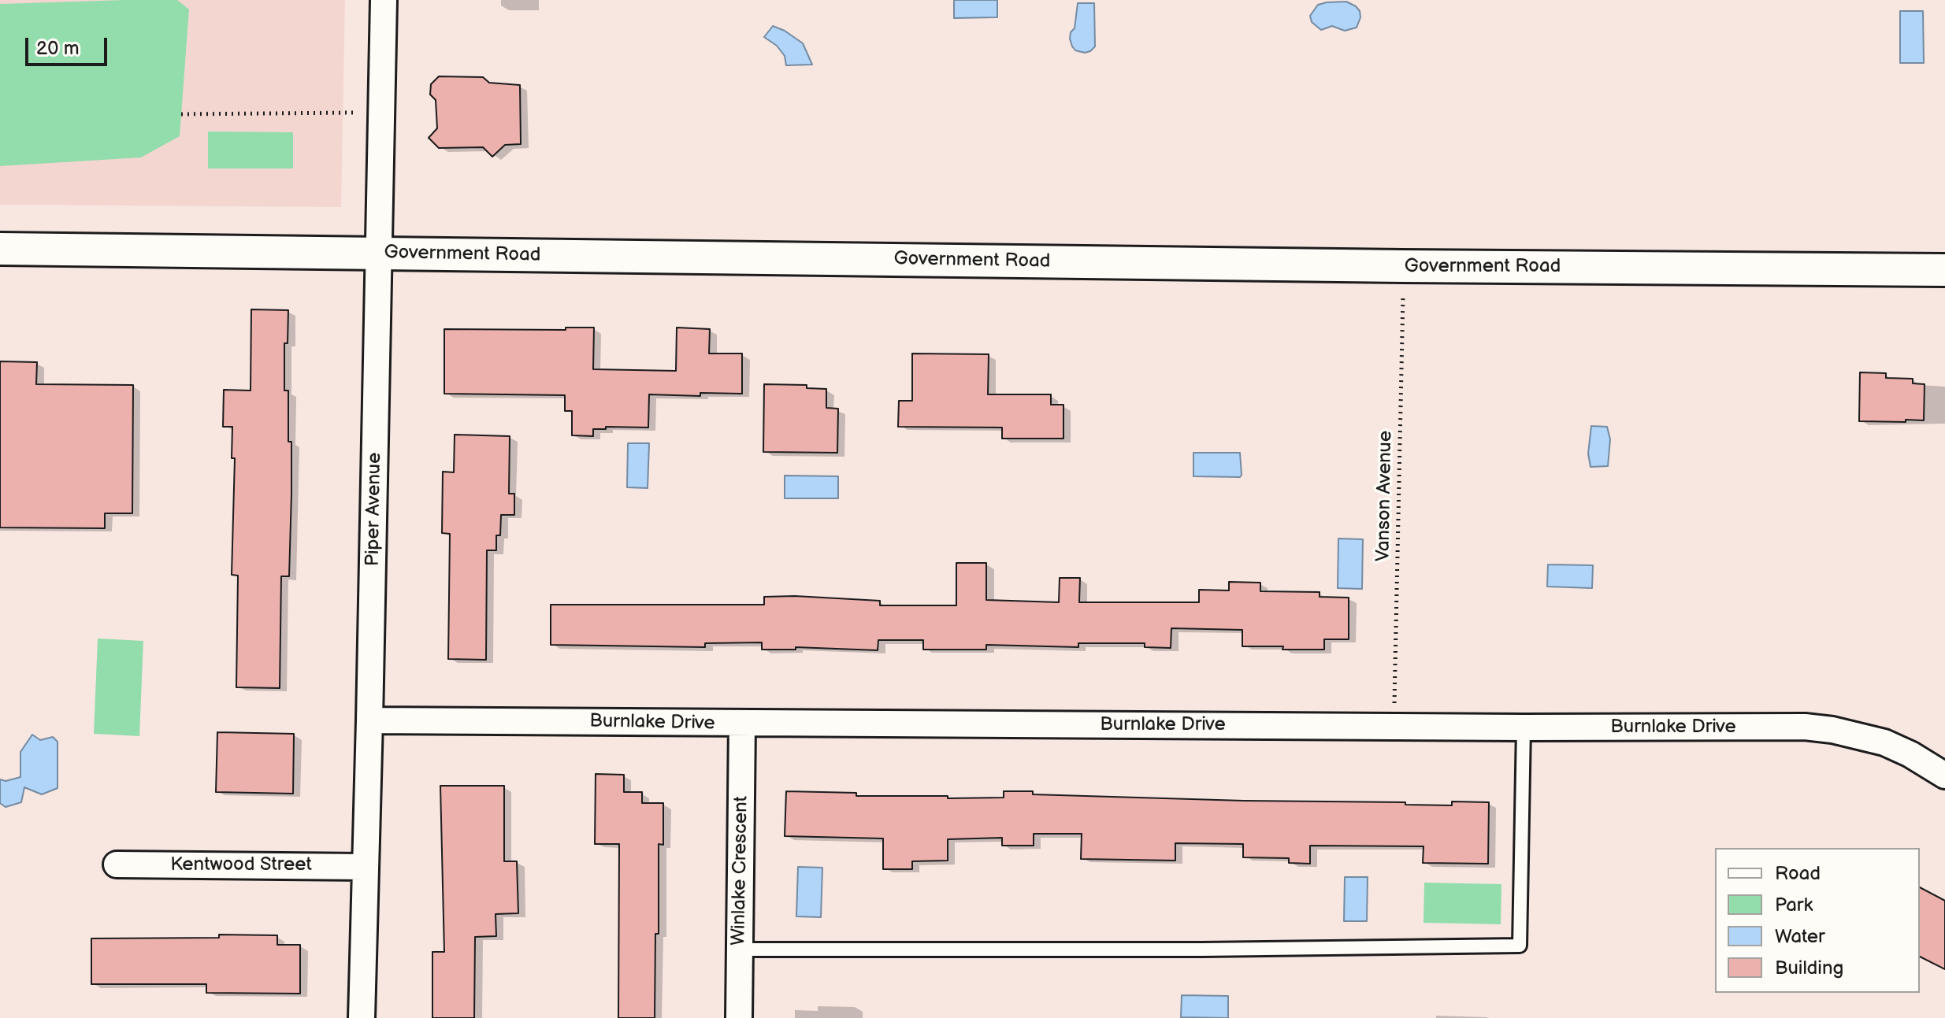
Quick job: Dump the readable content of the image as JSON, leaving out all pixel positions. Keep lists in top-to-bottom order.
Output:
{
  "streets": {
    "street": [
      "Government Road",
      "Piper Avenue",
      "Burnlake Drive",
      "Kentwood Street",
      "Winlake Crescent"
    ],
    "path": ["Vanson Avenue"]
  },
  "crossings": [
    ["Government Road", "Vanson Avenue"],
    ["Government Road", "Piper Avenue"],
    ["Vanson Avenue", "Burnlake Drive"],
    ["Piper Avenue", "Burnlake Drive"],
    ["Piper Avenue", "Kentwood Street"],
    ["Burnlake Drive", "Winlake Crescent"]
  ],
  "legend": [
    "Road",
    "Park",
    "Water",
    "Building"
  ],
  "scale_bar": "20 m"
}
